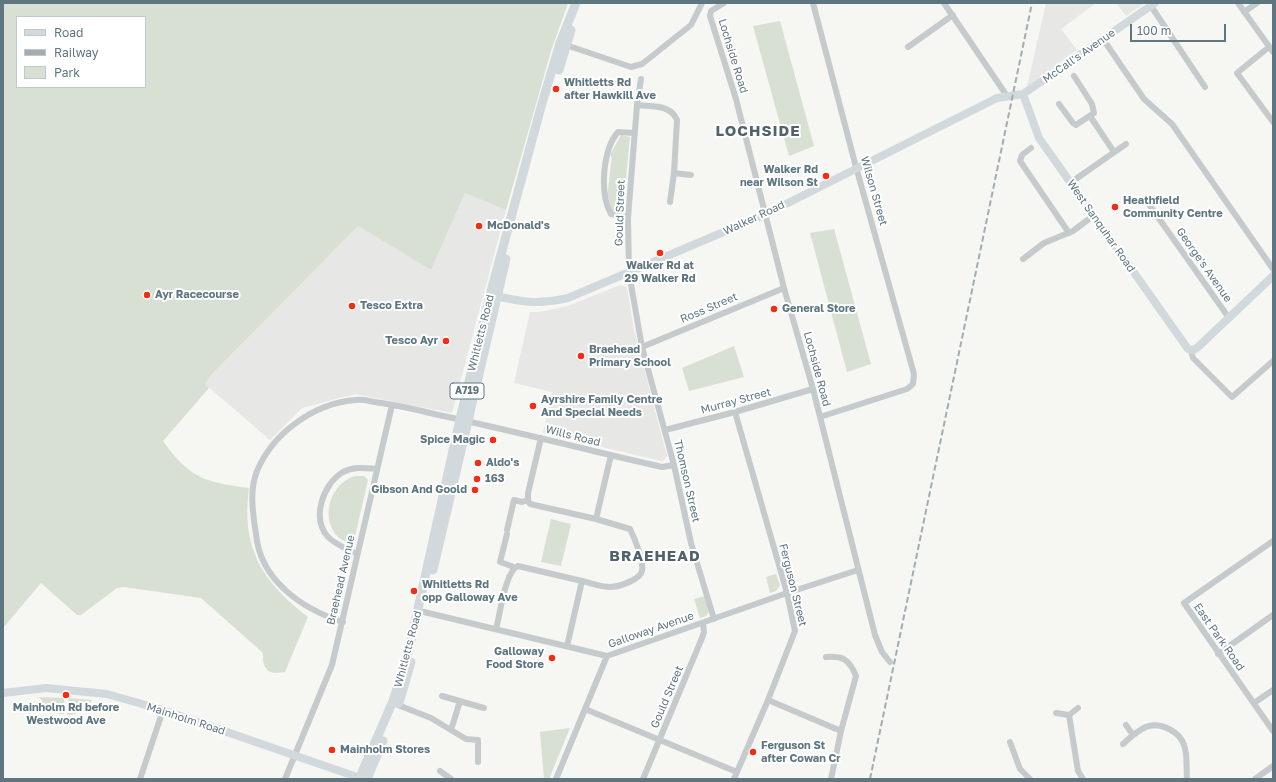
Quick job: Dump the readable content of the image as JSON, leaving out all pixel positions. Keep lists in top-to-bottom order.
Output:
{
  "streets": {
    "main road": ["Whitletts Road", "A719"],
    "street": [
      "Lochside Road",
      "McCall's Avenue",
      "Wilson Street",
      "Gould Street",
      "Walker Road",
      "West Sanquhar Road",
      "George's Avenue",
      "Ross Street",
      "Murray Street",
      "Wills Road",
      "Thomson Street",
      "Braehead Avenue",
      "Ferguson Street",
      "Galloway Avenue",
      "East Park Road",
      "Mainholm Road"
    ]
  },
  "crossings": [
    ["Lochside Road", "Wilson Street"],
    ["Lochside Road", "Walker Road"],
    ["Lochside Road", "Ross Street"],
    ["Lochside Road", "Murray Street"],
    ["Lochside Road", "Galloway Avenue"],
    ["McCall's Avenue", "Walker Road"],
    ["McCall's Avenue", "West Sanquhar Road"],
    ["Wilson Street", "Walker Road"],
    ["Gould Street", "Walker Road"],
    ["Gould Street", "Ross Street"],
    ["Gould Street", "Thomson Street"],
    ["Gould Street", "Galloway Avenue"],
    ["Walker Road", "West Sanquhar Road"],
    ["Walker Road", "Whitletts Road"],
    ["Ross Street", "Thomson Street"],
    ["Whitletts Road", "Wills Road"],
    ["Whitletts Road", "Galloway Avenue"],
    ["Whitletts Road", "Mainholm Road"],
    ["Murray Street", "Thomson Street"],
    ["Murray Street", "Ferguson Street"],
    ["Wills Road", "Thomson Street"],
    ["Wills Road", "Braehead Avenue"],
    ["Thomson Street", "Galloway Avenue"],
    ["Braehead Avenue", "Mainholm Road"],
    ["Ferguson Street", "Galloway Avenue"]
  ],
  "districts": ["LOCHSIDE", "BRAEHEAD"],
  "places": [
    "Whitletts Rd after Hawkill Ave",
    "Walker Rd near Wilson St",
    "Heathfield Community Centre",
    "McDonald's",
    "Walker Rd at 29 Walker Rd",
    "Ayr Racecourse",
    "Tesco Extra",
    "General Store",
    "Tesco Ayr",
    "Braehead Primary School",
    "Ayrshire Family Centre And Special Needs",
    "Spice Magic",
    "Aldo's",
    "163",
    "Gibson And Goold",
    "Whitletts Rd opp Galloway Ave",
    "Galloway Food Store",
    "Mainholm Rd before Westwood Ave",
    "Mainholm Stores",
    "Ferguson St after Cowan Cr"
  ],
  "legend": ["Road", "Railway", "Park"],
  "scale_bar": "100 m"
}
